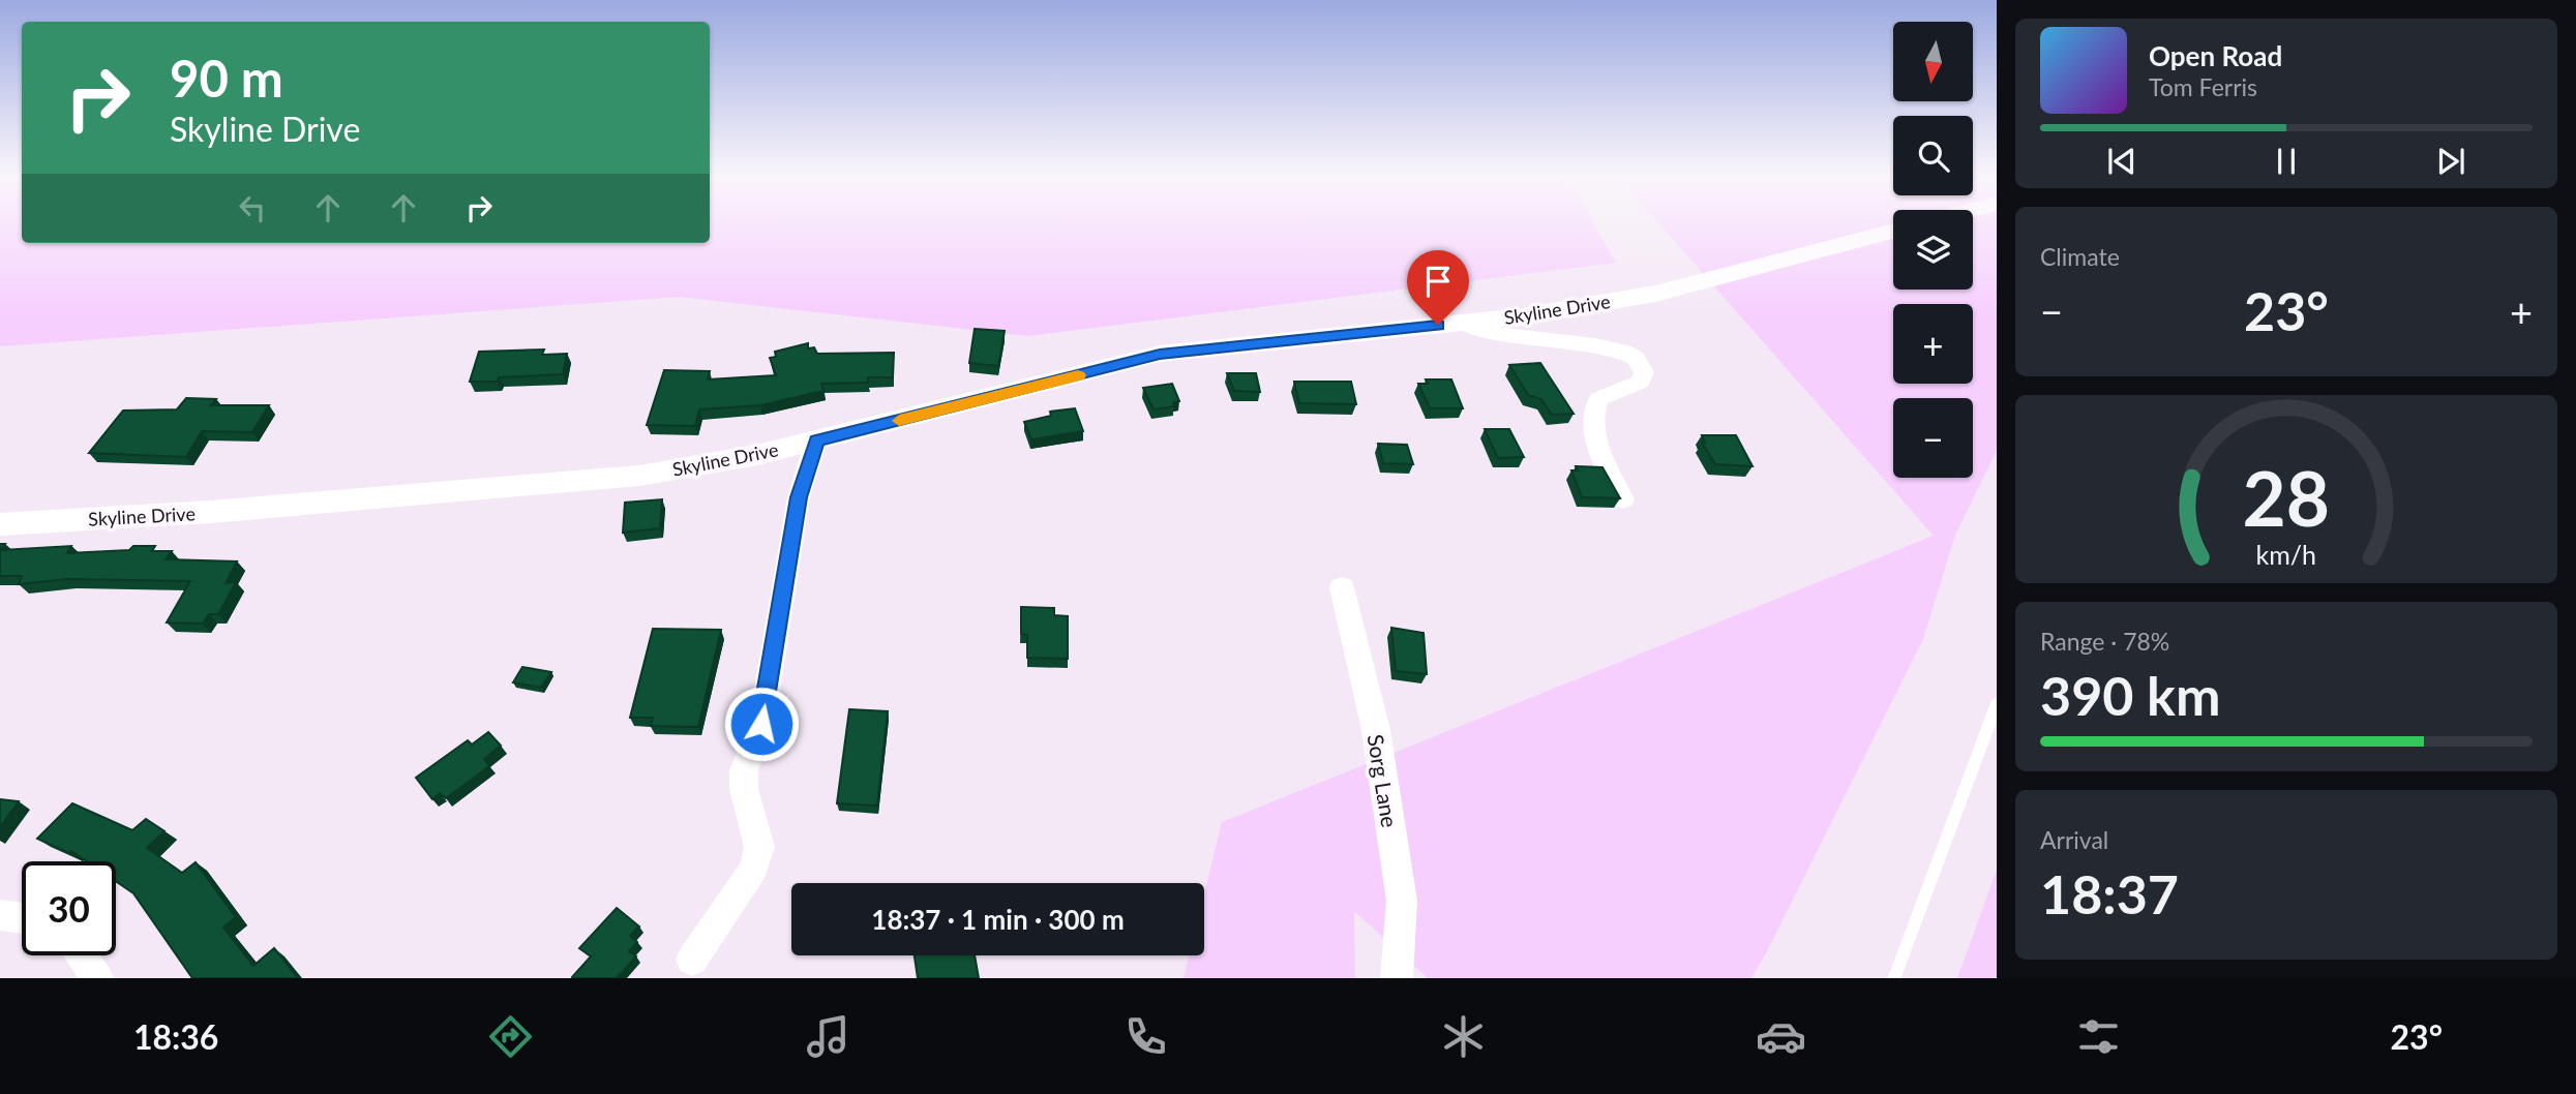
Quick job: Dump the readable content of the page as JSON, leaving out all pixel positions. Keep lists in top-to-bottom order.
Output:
{
  "streets": {
    "street": ["Skyline Drive", "Sorg Lane"]
  },
  "north": "bottom",
  "page": {
    "map_buttons": ["+", "−"],
    "turn": ["90 m", "Skyline Drive"],
    "song": ["Open Road", "Tom Ferris"],
    "tile": [
      "Climate",
      ["Range · 78%", "390 km"],
      ["Arrival", "18:37"]
    ],
    "heat": ["−", "23°", "+"],
    "limit": "30",
    "trip": "18:37 · 1 min · 300 m",
    "tabs": ["18:36", "23°"],
    "gauge": ["28", "km/h"]
  }
}
